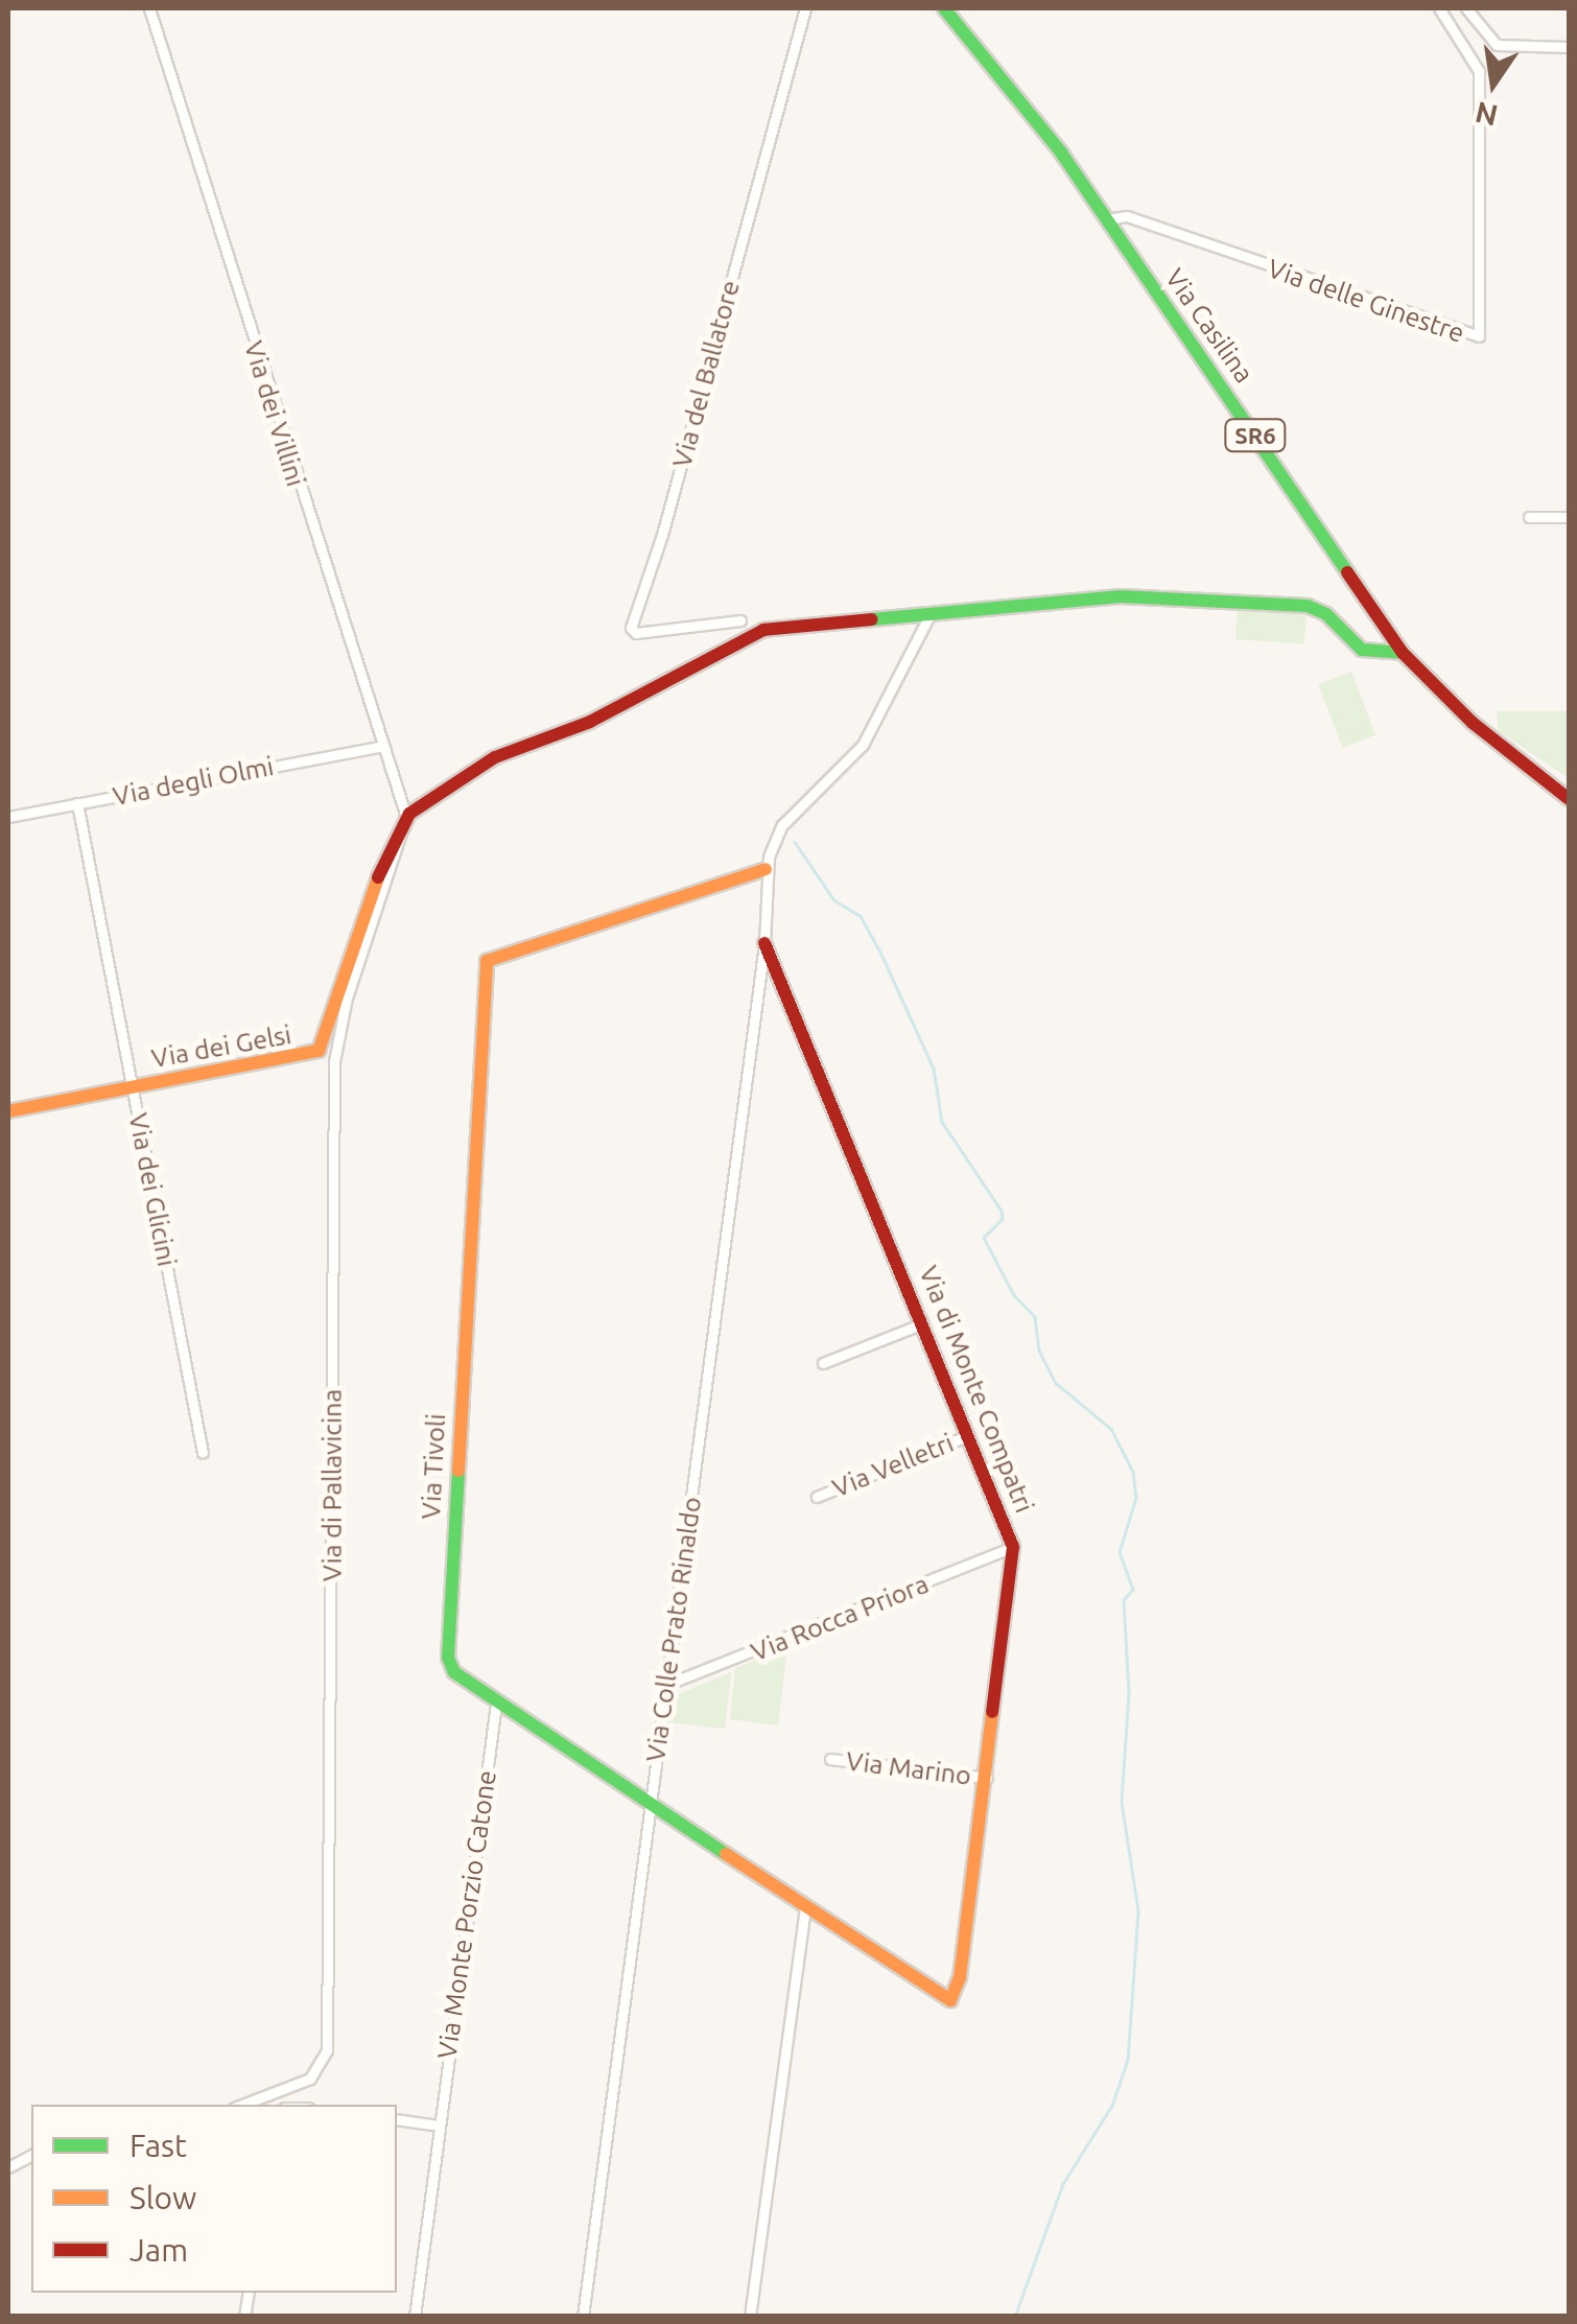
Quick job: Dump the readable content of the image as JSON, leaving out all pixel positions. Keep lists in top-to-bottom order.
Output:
{
  "streets": {
    "street": [
      "Via delle Ginestre",
      "Via Casilina",
      "Via del Ballatore",
      "Via dei Villini",
      "SR6",
      "Via degli Olmi",
      "Via dei Gelsi",
      "Via dei Glicini",
      "Via di Monte Compatri",
      "Via Velletri",
      "Via Tivoli",
      "Via di Pallavicina",
      "Via Rocca Priora",
      "Via Colle Prato Rinaldo",
      "Via Marino",
      "Via Monte Porzio Catone"
    ]
  },
  "crossings": [
    ["Via delle Ginestre", "Via Casilina"],
    ["Via dei Villini", "Via degli Olmi"],
    ["Via dei Villini", "Via dei Gelsi"],
    ["Via dei Villini", "Via di Pallavicina"],
    ["Via degli Olmi", "Via dei Glicini"],
    ["Via dei Gelsi", "Via dei Glicini"],
    ["Via dei Gelsi", "Via di Pallavicina"],
    ["Via di Monte Compatri", "Via Velletri"],
    ["Via di Monte Compatri", "Via Tivoli"],
    ["Via di Monte Compatri", "Via Rocca Priora"],
    ["Via di Monte Compatri", "Via Colle Prato Rinaldo"],
    ["Via di Monte Compatri", "Via Marino"],
    ["Via Tivoli", "Via Colle Prato Rinaldo"],
    ["Via Tivoli", "Via Monte Porzio Catone"],
    ["Via Rocca Priora", "Via Colle Prato Rinaldo"]
  ],
  "legend": ["Fast", "Slow", "Jam"],
  "north": "bottom"
}
